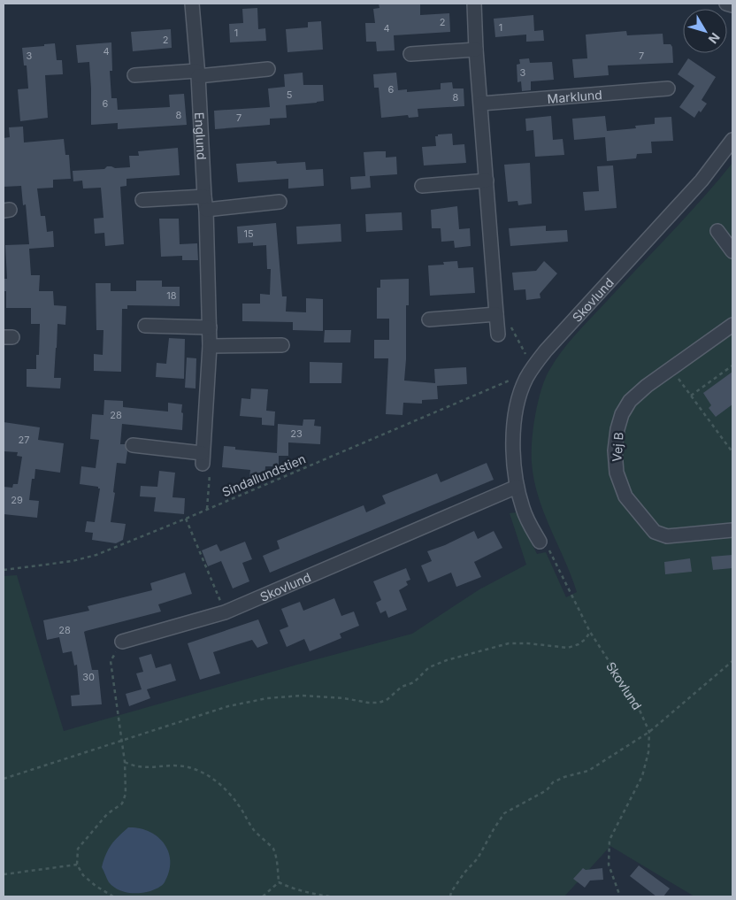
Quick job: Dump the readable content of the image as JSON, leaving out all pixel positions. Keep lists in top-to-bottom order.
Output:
{
  "streets": {
    "street": [
      "Marklund",
      "Englund",
      "Skovlund",
      "Vej B"
    ],
    "path": ["Sindallundstien"]
  },
  "crossings": [
    ["Skovlund", "Sindallundstien"]
  ],
  "house_numbers": [
    "2",
    "1",
    "4",
    "1",
    "2",
    "4",
    "3",
    "7",
    "3",
    "6",
    "5",
    "8",
    "6",
    "8",
    "7",
    "15",
    "18",
    "28",
    "23",
    "27",
    "29",
    "28",
    "30"
  ],
  "north": "bottom right"
}
